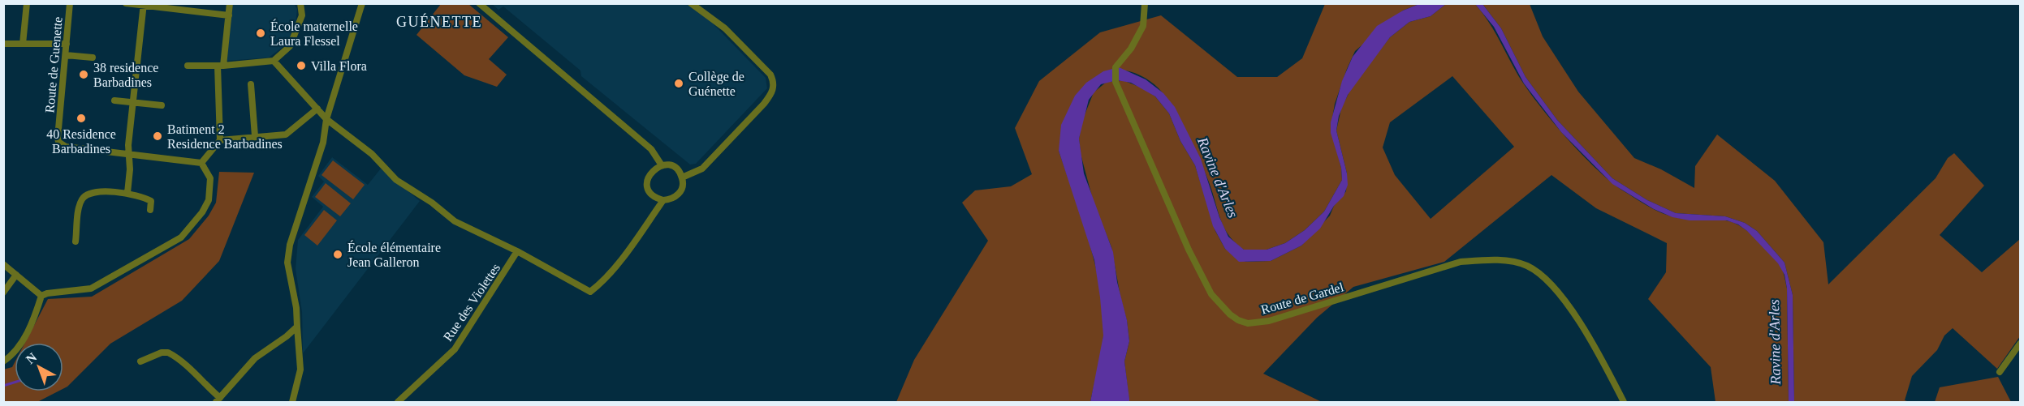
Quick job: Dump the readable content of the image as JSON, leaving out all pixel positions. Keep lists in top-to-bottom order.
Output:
{
  "streets": {
    "street": ["Route de Guenette", "Route de Gardel", "Rue des Violettes"]
  },
  "districts": ["GUÉNETTE"],
  "water": ["Ravine d'Arles"],
  "places": [
    "École maternelle Laura Flessel",
    "Villa Flora",
    "38 residence Barbadines",
    "Collège de Guénette",
    "40 Residence Barbadines",
    "Batiment 2 Residence Barbadines",
    "École élémentaire Jean Galleron"
  ],
  "north": "top left"
}
